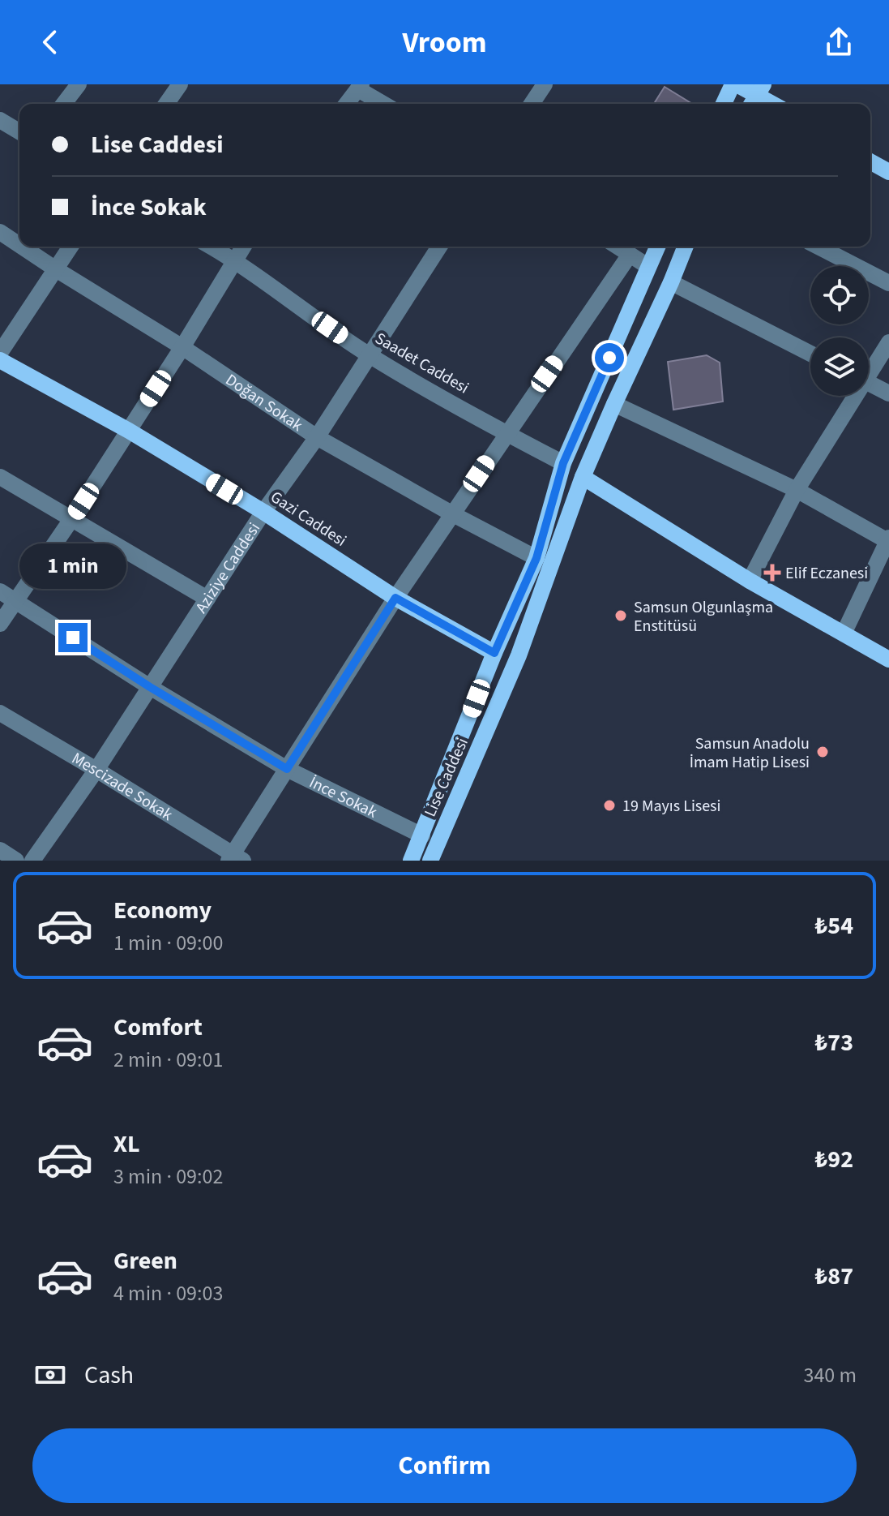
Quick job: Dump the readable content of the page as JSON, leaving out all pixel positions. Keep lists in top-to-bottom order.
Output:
{
  "streets": {
    "main road": ["Gazi Caddesi", "Lise Caddesi"],
    "street": [
      "Saadet Caddesi",
      "Doğan Sokak",
      "Aziziye Caddesi",
      "Mescizade Sokak",
      "İnce Sokak"
    ]
  },
  "crossings": [
    ["Saadet Caddesi", "Aziziye Caddesi"],
    ["Saadet Caddesi", "Lise Caddesi"],
    ["Doğan Sokak", "Aziziye Caddesi"],
    ["Doğan Sokak", "Lise Caddesi"],
    ["Gazi Caddesi", "Aziziye Caddesi"],
    ["Gazi Caddesi", "Lise Caddesi"],
    ["Aziziye Caddesi", "Mescizade Sokak"],
    ["Aziziye Caddesi", "İnce Sokak"],
    ["Lise Caddesi", "İnce Sokak"]
  ],
  "places": {
    "health": ["Elif Eczanesi"],
    "other": ["Samsun Olgunlaşma Enstitüsü", "Samsun Anadolu İmam Hatip Lisesi", "19 Mayıs Lisesi"]
  },
  "page": {
    "header": "Vroom",
    "banner": ["Lise Caddesi", "İnce Sokak"],
    "bubble": "1 min",
    "list": [
      {
        "name": "Economy",
        "note": "1 min · 09:00",
        "value": "₺54"
      },
      {
        "name": "Comfort",
        "note": "2 min · 09:01",
        "value": "₺73"
      },
      {
        "name": "XL",
        "note": "3 min · 09:02",
        "value": "₺92"
      },
      {
        "name": "Green",
        "note": "4 min · 09:03",
        "value": "₺87"
      }
    ],
    "pay": ["Cash", "340 m"],
    "buttons": "Confirm"
  }
}
